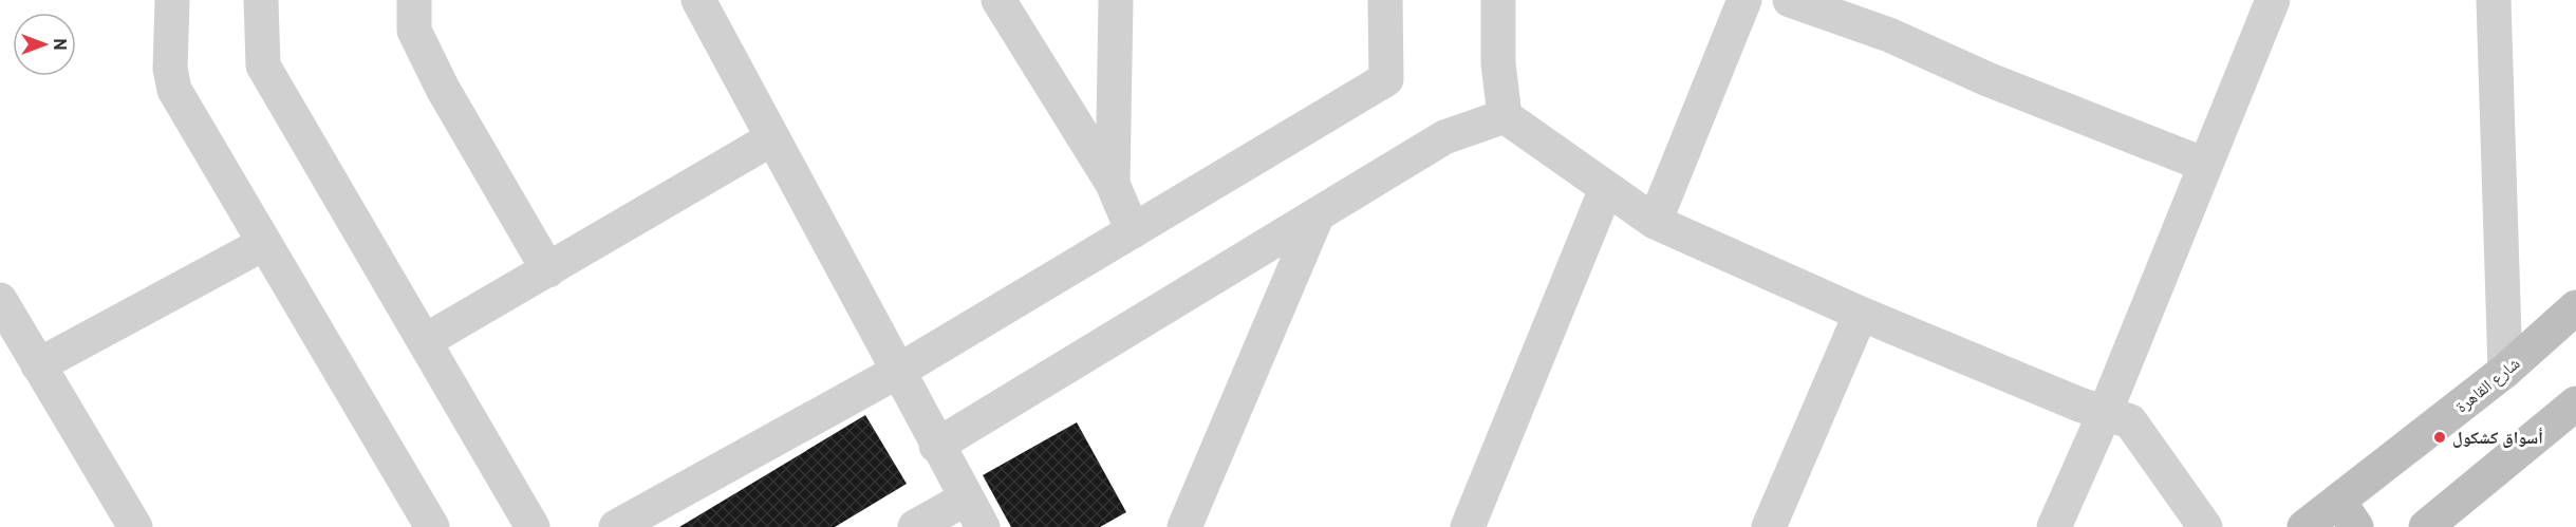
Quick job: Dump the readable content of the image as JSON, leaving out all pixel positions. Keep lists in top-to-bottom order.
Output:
{
  "streets": {
    "main road": ["شارع القاهرة"]
  },
  "places": ["أسواق كشكول"],
  "north": "right"
}
